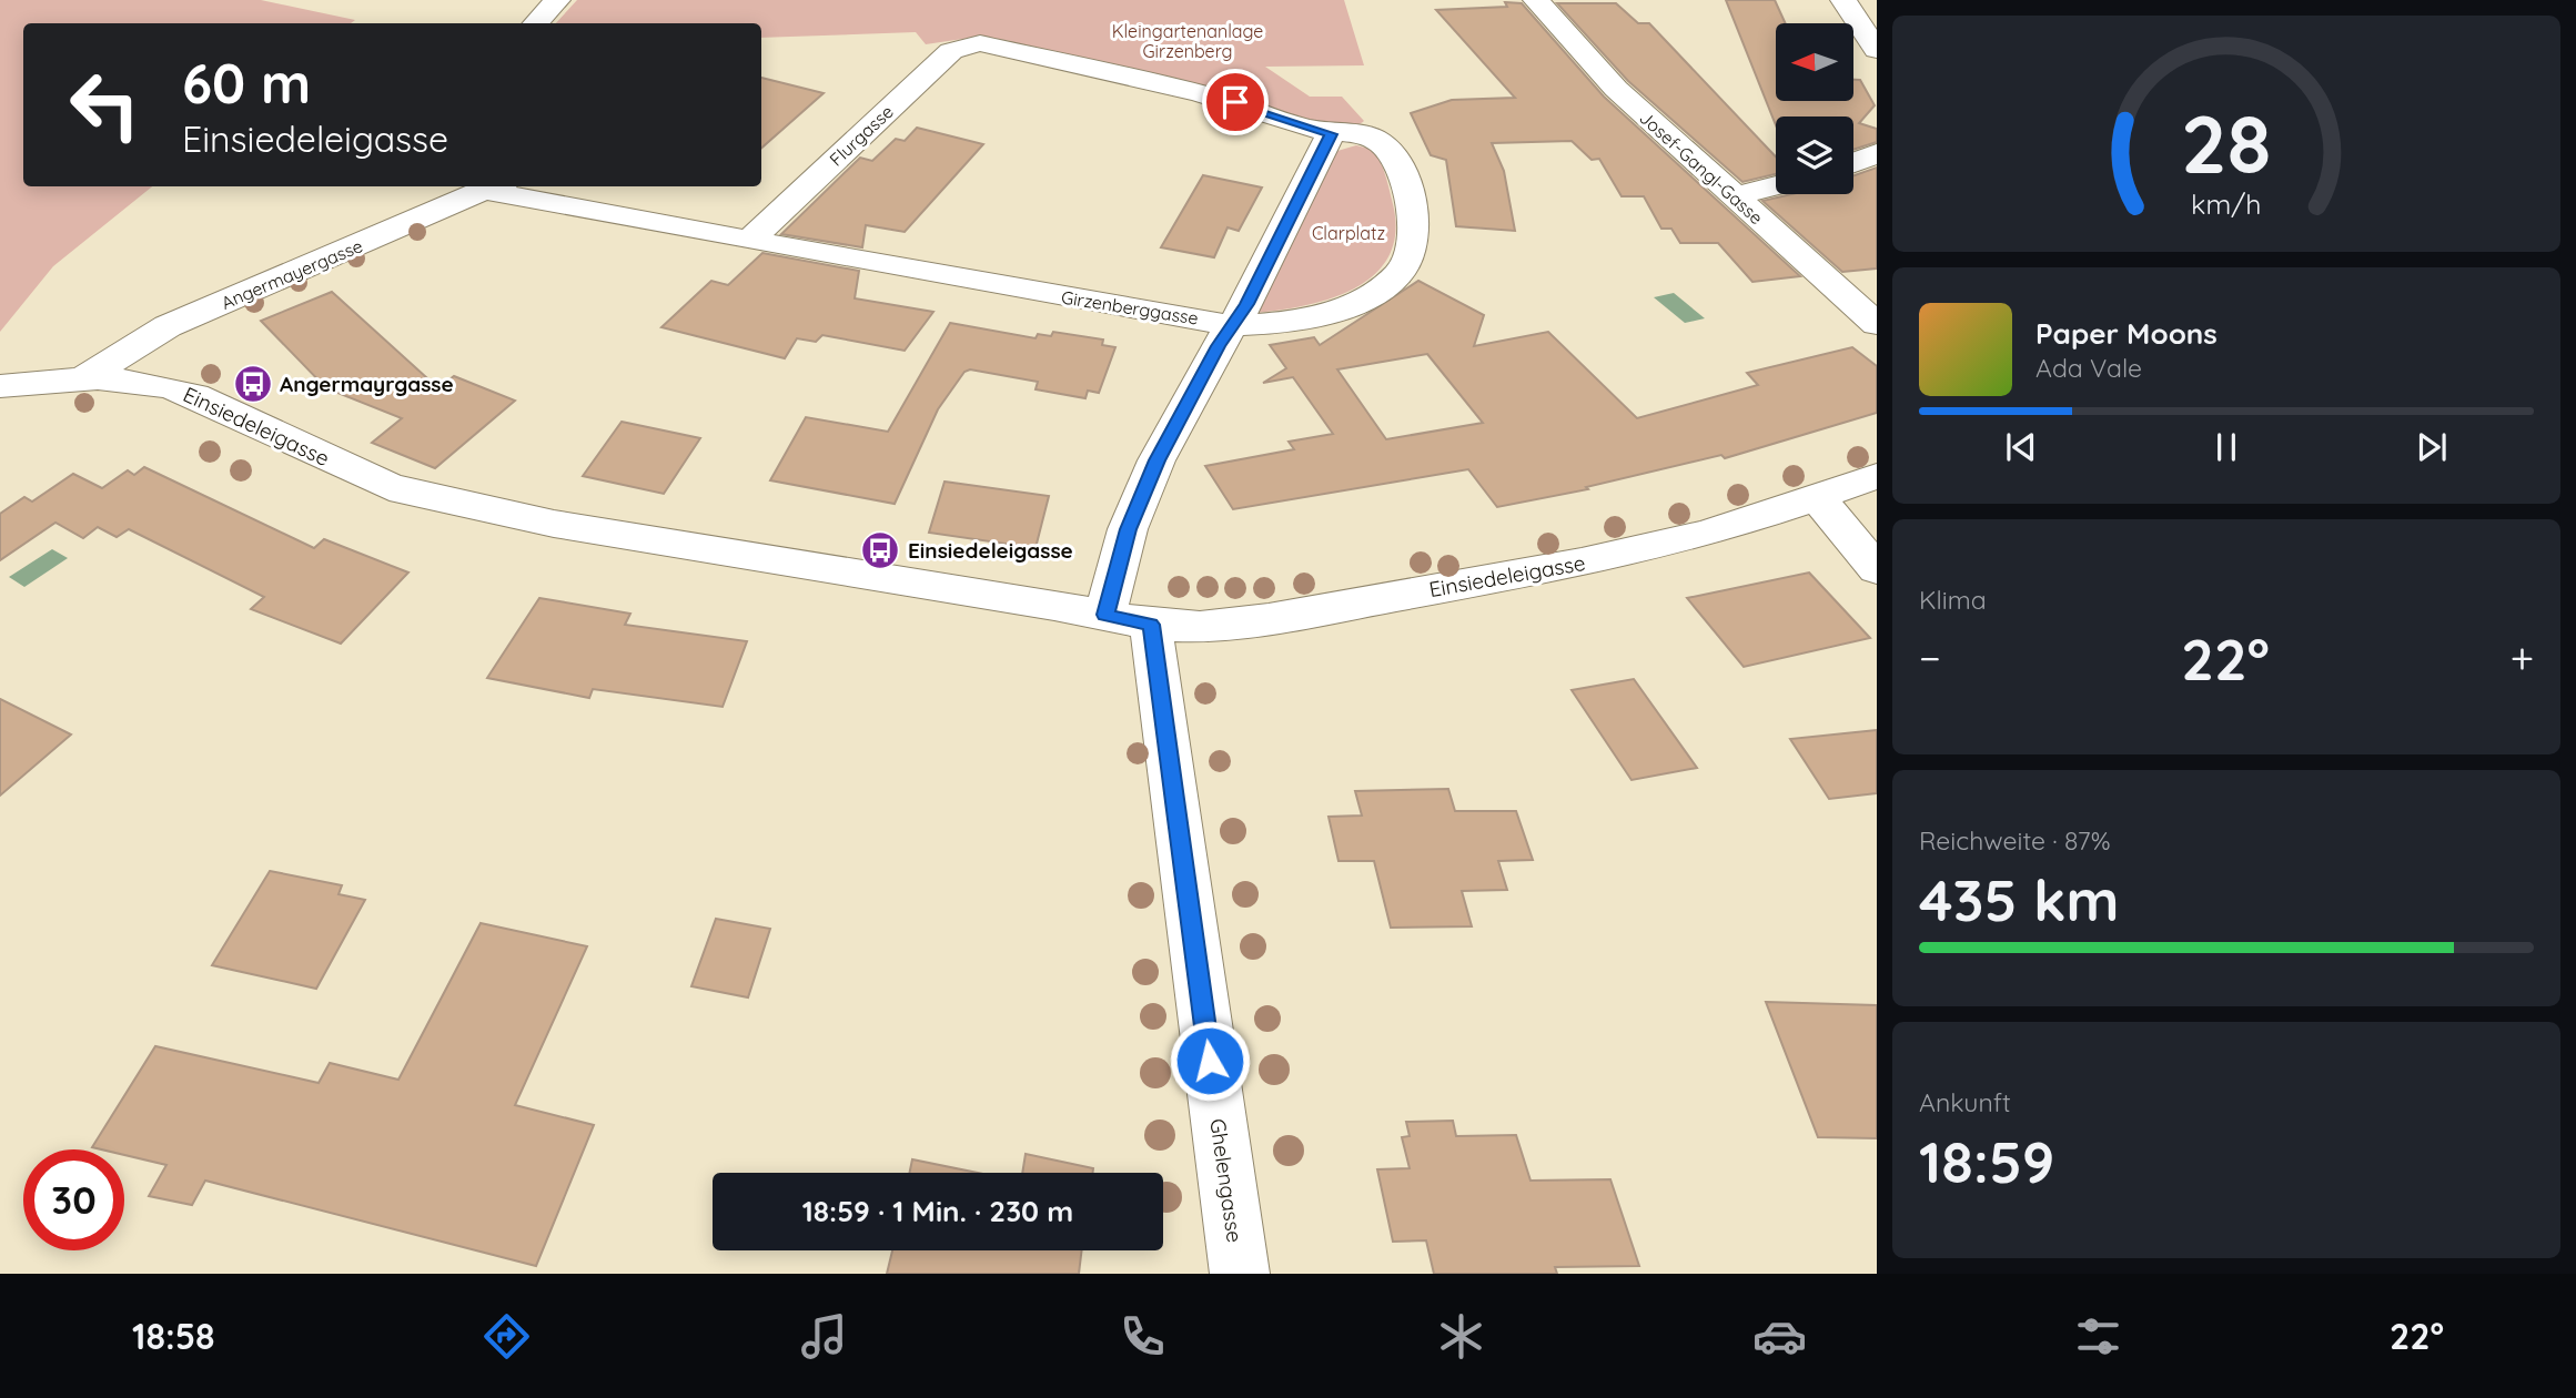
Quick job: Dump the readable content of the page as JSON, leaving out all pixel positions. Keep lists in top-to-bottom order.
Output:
{
  "streets": {
    "street": [
      "Flurgasse",
      "Josef-Gangl-Gasse",
      "Angermayergasse",
      "Girzenberggasse",
      "Einsiedeleigasse",
      "Ghelengasse"
    ]
  },
  "crossings": [
    ["Flurgasse", "Girzenberggasse"],
    ["Angermayergasse", "Girzenberggasse"],
    ["Angermayergasse", "Einsiedeleigasse"],
    ["Einsiedeleigasse", "Ghelengasse"]
  ],
  "parks": ["Kleingartenanlage Girzenberg", "Clarplatz"],
  "places": {
    "bus stop": ["Angermayrgasse", "Einsiedeleigasse"]
  },
  "north": "left",
  "page": {
    "turn": ["60 m", "Einsiedeleigasse"],
    "song": ["Paper Moons", "Ada Vale"],
    "tile": [
      "Klima",
      ["Reichweite · 87%", "435 km"],
      ["Ankunft", "18:59"]
    ],
    "heat": ["−", "22°", "+"],
    "limit": "30",
    "trip": "18:59 · 1 Min. · 230 m",
    "tabs": ["18:58", "22°"],
    "gauge": ["28", "km/h"]
  }
}
